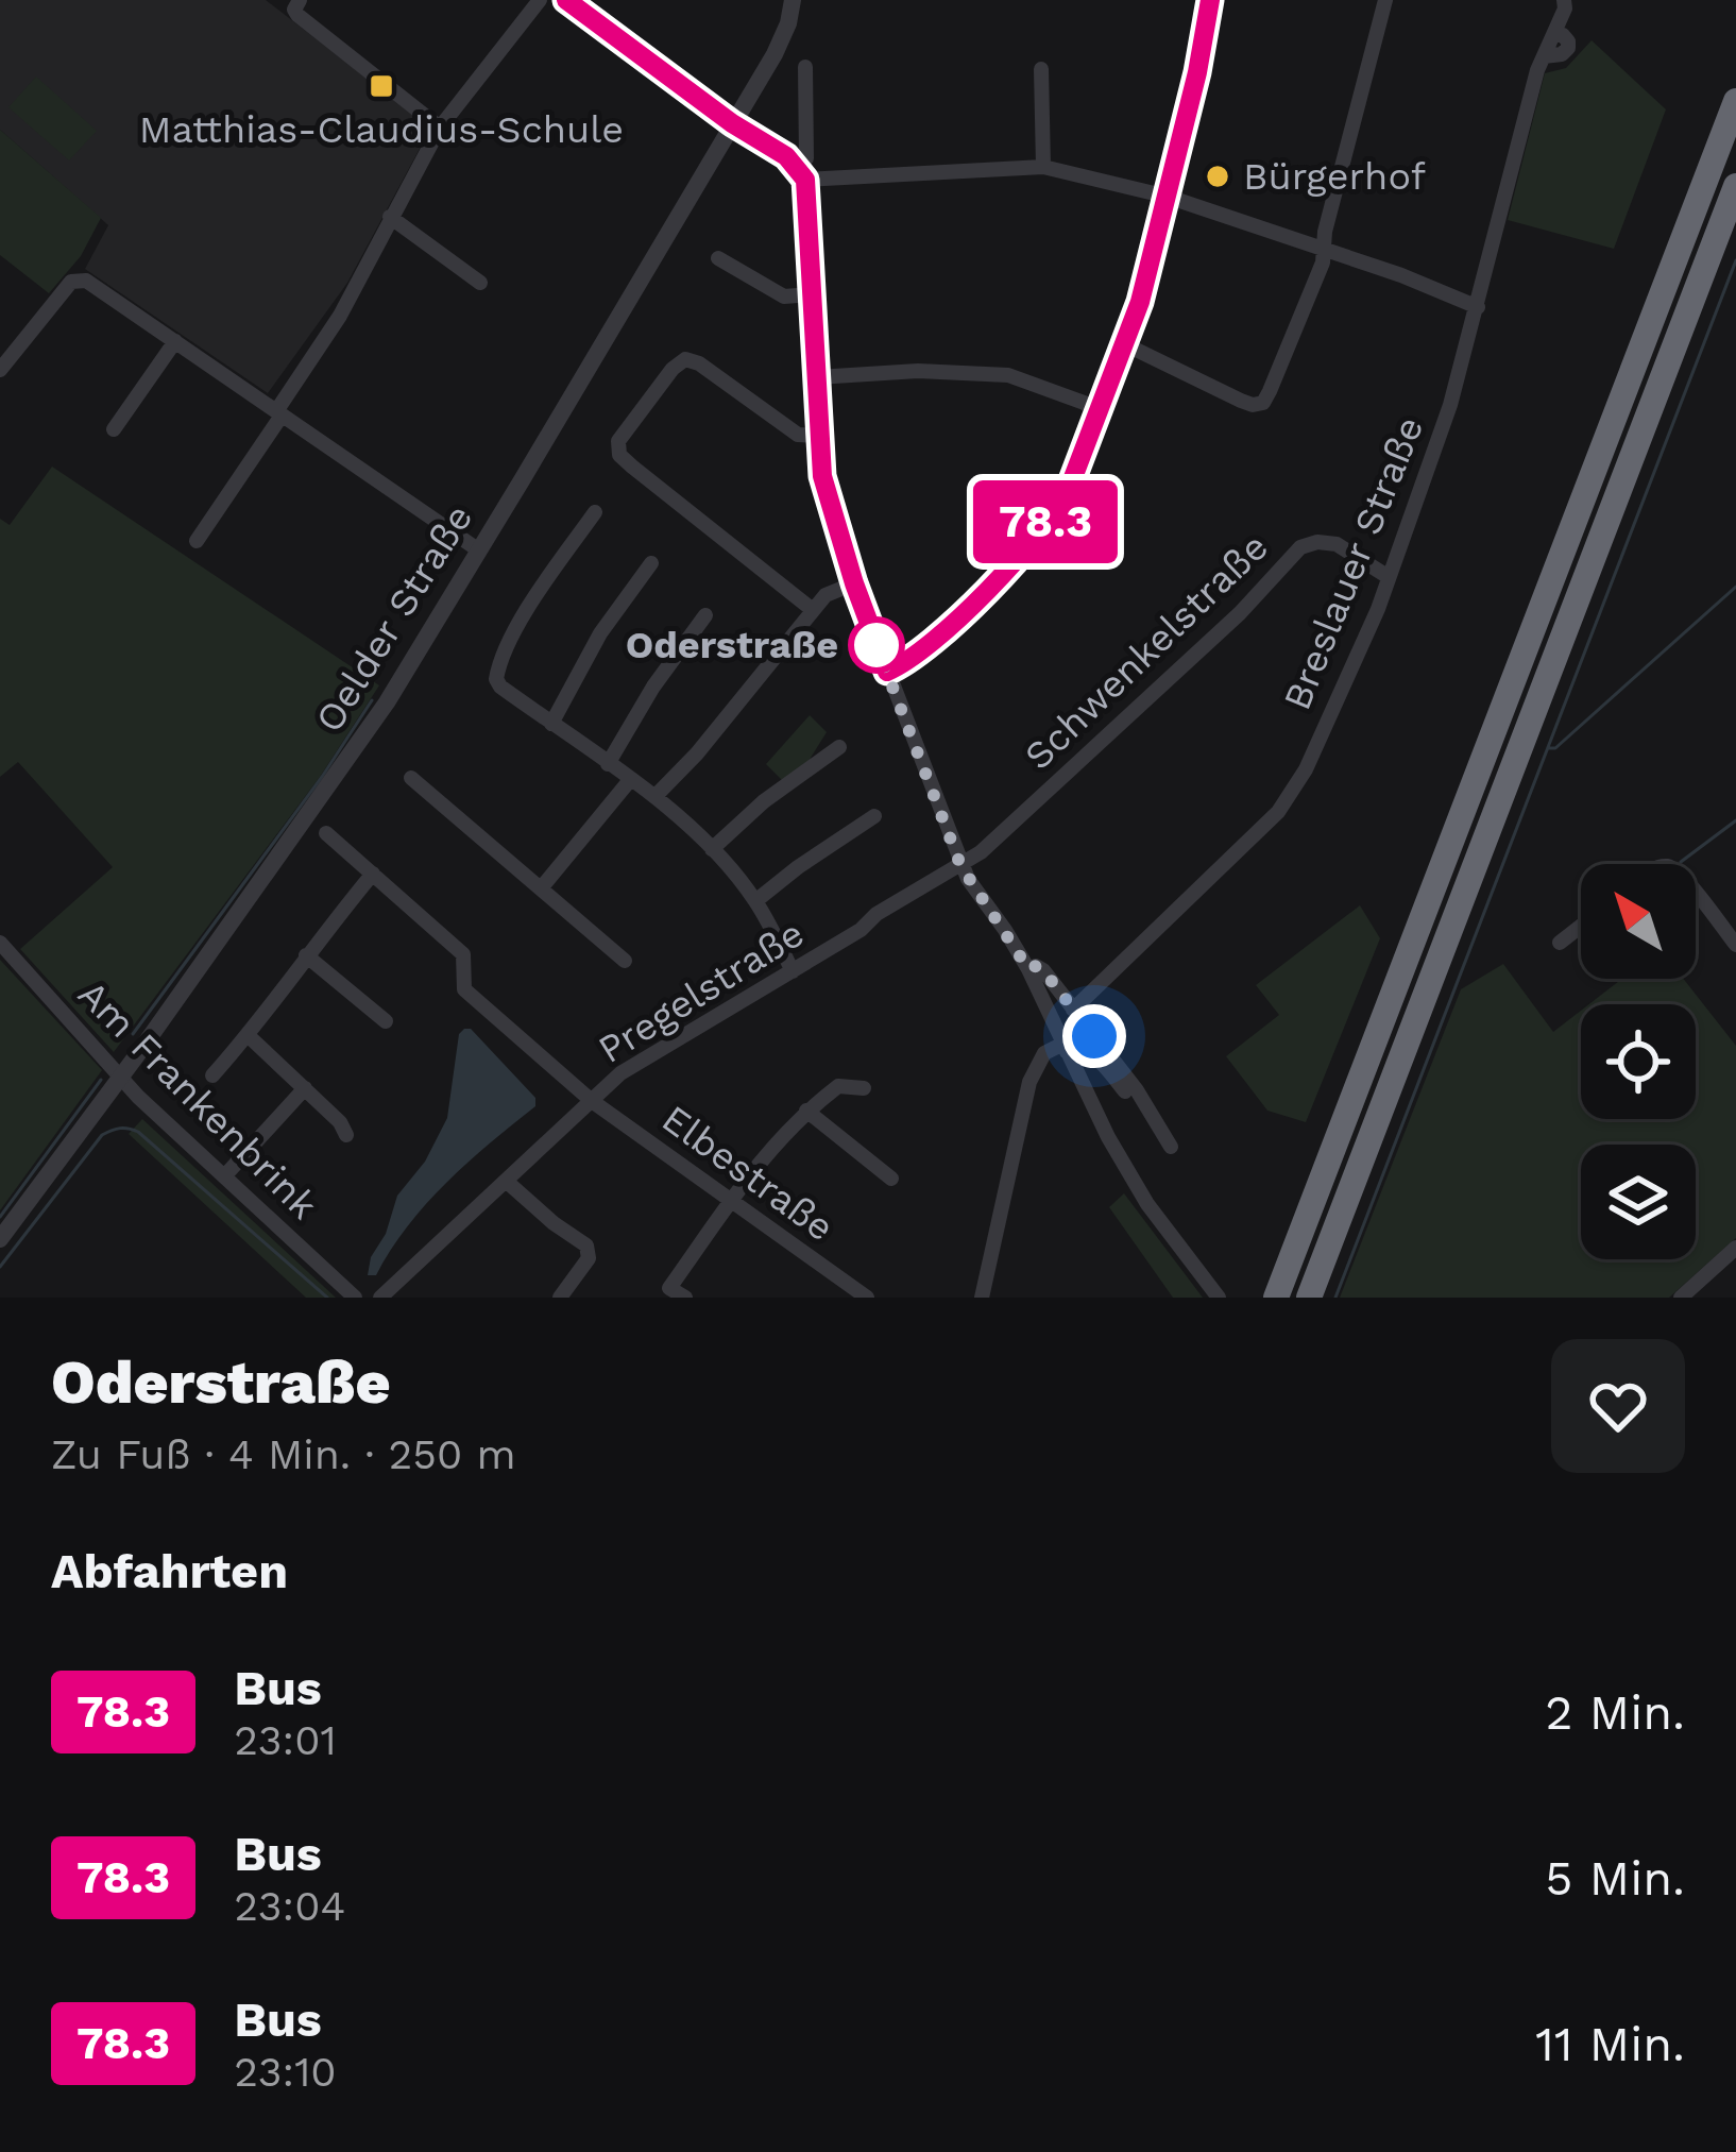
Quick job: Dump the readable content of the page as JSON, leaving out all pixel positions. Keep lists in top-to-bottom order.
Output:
{
  "streets": {
    "street": [
      "Breslauer Straße",
      "Oelder Straße",
      "Schwenkelstraße",
      "Pregelstraße",
      "Am Frankenbrink",
      "Elbestraße"
    ]
  },
  "crossings": [
    ["Breslauer Straße", "Schwenkelstraße"],
    ["Oelder Straße", "Am Frankenbrink"],
    ["Schwenkelstraße", "Pregelstraße"],
    ["Pregelstraße", "Elbestraße"]
  ],
  "places": {
    "transit": ["Matthias-Claudius-Schule"],
    "other": ["Bürgerhof", "Oderstraße"]
  },
  "lines": ["bus line 78.3"],
  "north": "top left",
  "page": {
    "on_map": "78.3",
    "heading": [
      ["Oderstraße", "Zu Fuß · 4 Min. · 250 m"],
      "Abfahrten"
    ],
    "list": [
      {
        "mark": "78.3",
        "name": "Bus",
        "note": "23:01",
        "value": "2 Min."
      },
      {
        "mark": "78.3",
        "name": "Bus",
        "note": "23:04",
        "value": "5 Min."
      },
      {
        "mark": "78.3",
        "name": "Bus",
        "note": "23:10",
        "value": "11 Min."
      }
    ]
  }
}
